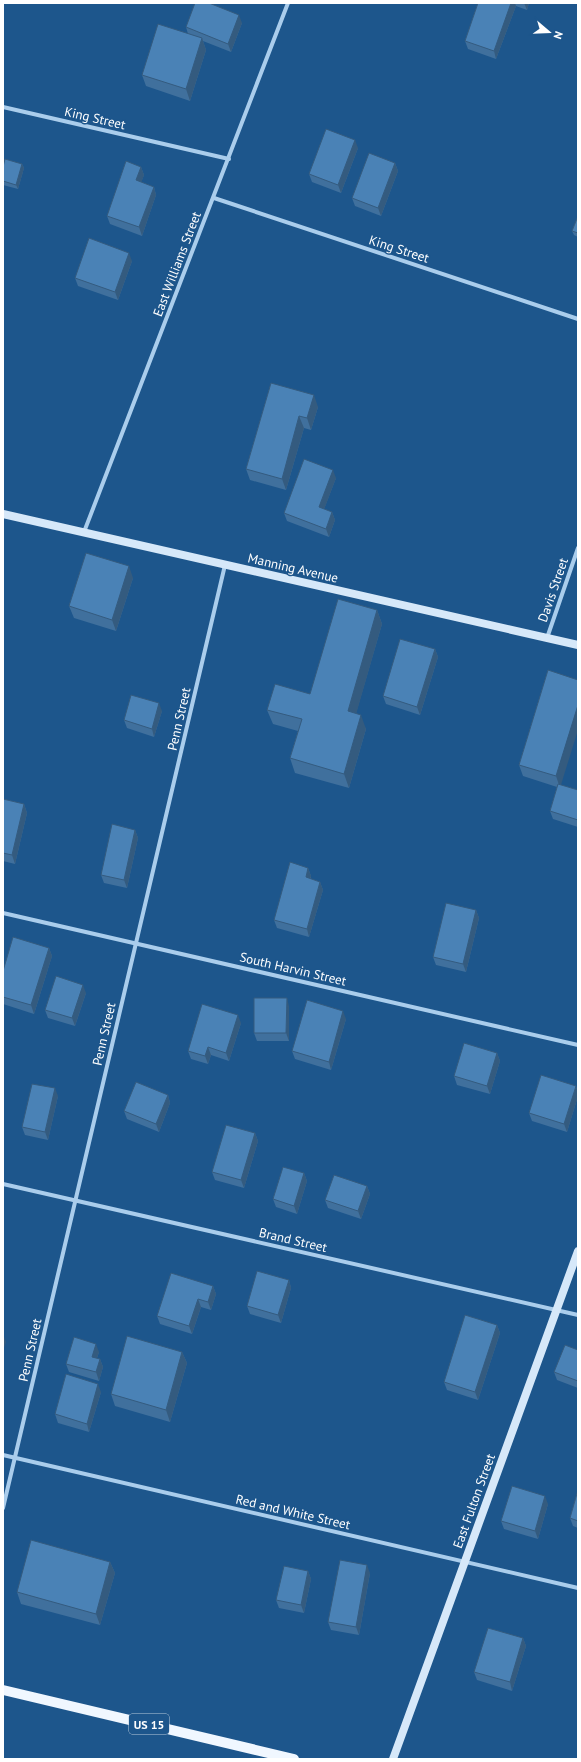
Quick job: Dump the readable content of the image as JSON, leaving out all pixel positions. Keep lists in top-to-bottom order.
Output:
{
  "streets": {
    "main road": ["Manning Avenue", "East Fulton Street", "US 15"],
    "street": [
      "King Street",
      "East Williams Street",
      "Davis Street",
      "Penn Street",
      "South Harvin Street",
      "Brand Street",
      "Red and White Street"
    ]
  },
  "crossings": [
    ["King Street", "East Williams Street"],
    ["East Williams Street", "Manning Avenue"],
    ["Manning Avenue", "Davis Street"],
    ["Manning Avenue", "Penn Street"],
    ["Penn Street", "South Harvin Street"],
    ["Penn Street", "Brand Street"],
    ["Penn Street", "Red and White Street"],
    ["Brand Street", "East Fulton Street"],
    ["East Fulton Street", "Red and White Street"]
  ],
  "north": "right"
}
